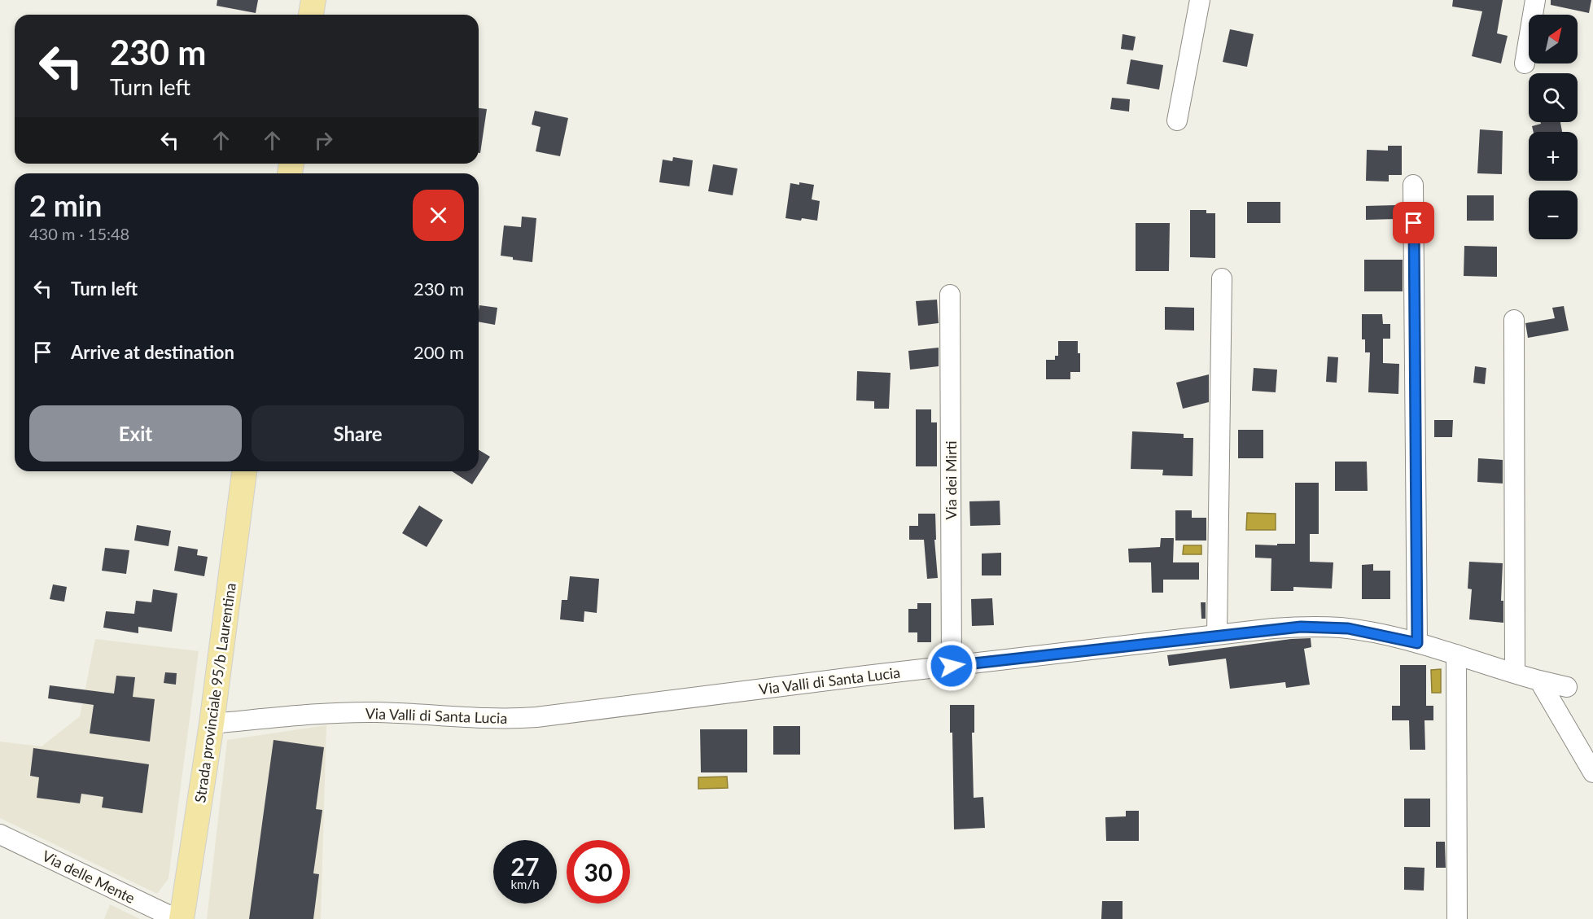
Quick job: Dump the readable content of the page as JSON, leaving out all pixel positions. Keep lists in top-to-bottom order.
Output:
{
  "streets": {
    "main road": ["Strada provinciale 95/b Laurentina"],
    "street": ["Via dei Mirti", "Via Valli di Santa Lucia", "Via delle Mente"]
  },
  "crossings": [
    ["Via dei Mirti", "Via Valli di Santa Lucia"],
    ["Via Valli di Santa Lucia", "Strada provinciale 95/b Laurentina"]
  ],
  "north": "top right",
  "page": {
    "map_buttons": ["+", "−"],
    "turn": ["230 m", "Turn left"],
    "heading": ["2 min", "430 m · 15:48"],
    "list": [
      {
        "name": "Turn left",
        "value": "230 m"
      },
      {
        "name": "Arrive at destination",
        "value": "200 m"
      }
    ],
    "buttons": ["Exit", "Share"],
    "speed": "27 km/h",
    "limit": "30"
  }
}
